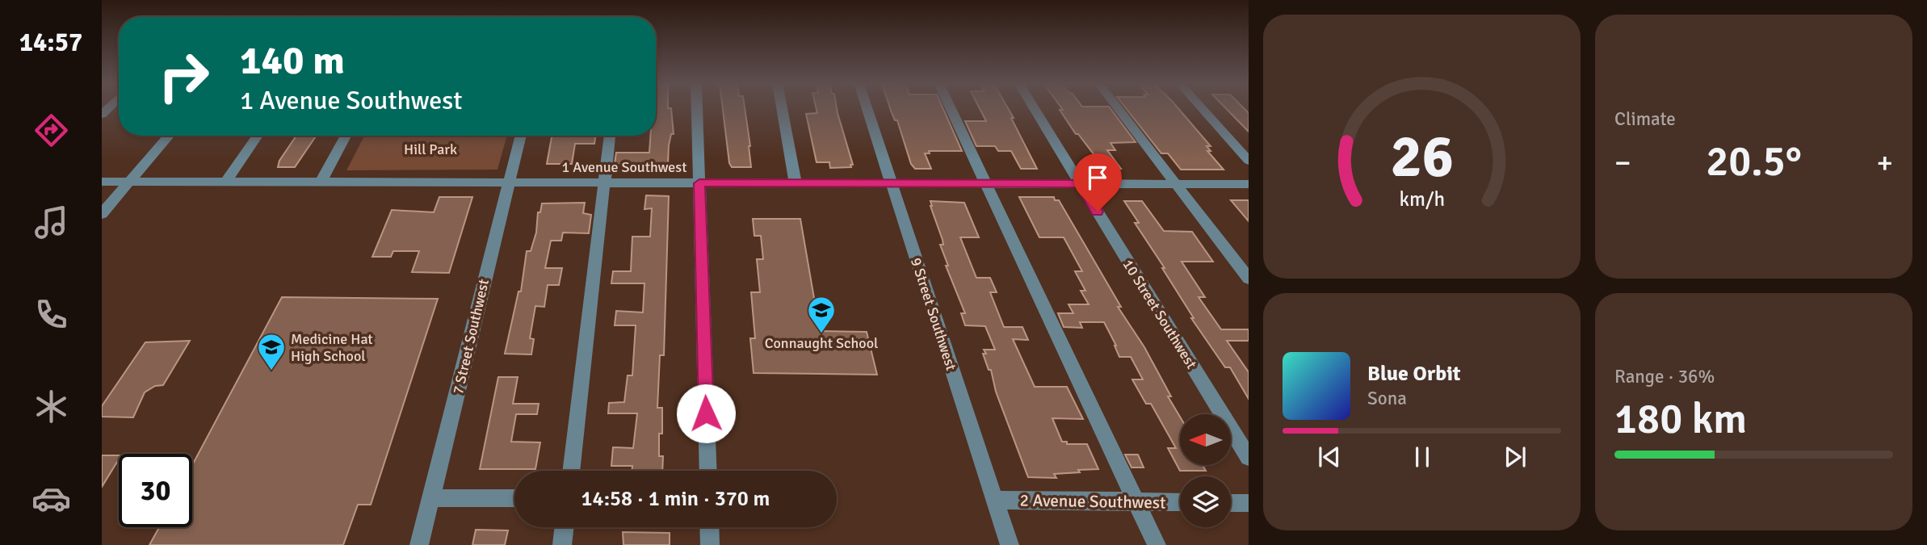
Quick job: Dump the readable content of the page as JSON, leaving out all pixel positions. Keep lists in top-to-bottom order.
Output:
{
  "streets": {
    "street": [
      "1 Avenue Southwest",
      "9 Street Southwest",
      "10 Street Southwest",
      "7 Street Southwest",
      "2 Avenue Southwest"
    ]
  },
  "crossings": [
    ["1 Avenue Southwest", "9 Street Southwest"],
    ["1 Avenue Southwest", "10 Street Southwest"],
    ["1 Avenue Southwest", "7 Street Southwest"],
    ["9 Street Southwest", "2 Avenue Southwest"]
  ],
  "parks": ["Hill Park"],
  "places": {
    "school or university": ["Connaught School", "Medicine Hat High School"]
  },
  "north": "left",
  "page": {
    "tabs": "14:57",
    "tile": [
      "Climate",
      ["Range · 36%", "180 km"]
    ],
    "turn": ["140 m", "1 Avenue Southwest"],
    "heat": ["−", "20.5°", "+"],
    "song": ["Blue Orbit", "Sona"],
    "limit": "30",
    "trip": "14:58 · 1 min · 370 m",
    "gauge": ["26", "km/h"]
  }
}
